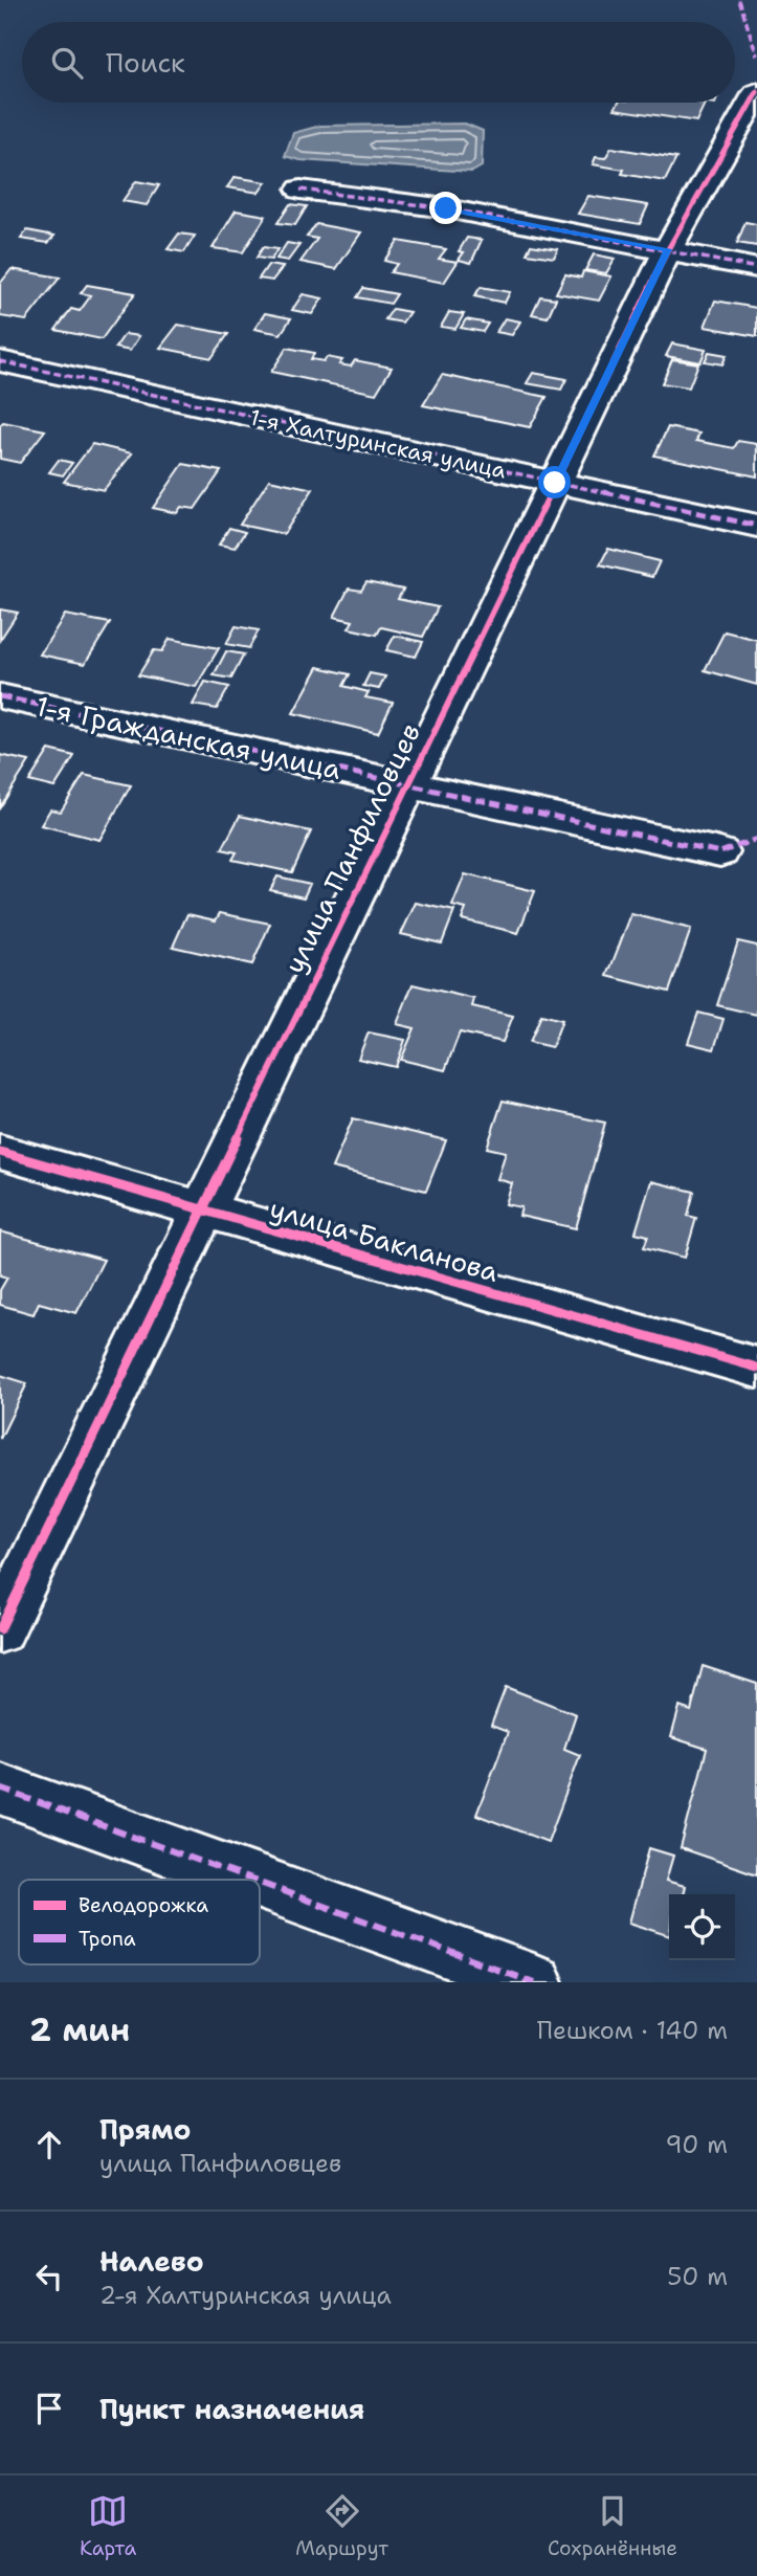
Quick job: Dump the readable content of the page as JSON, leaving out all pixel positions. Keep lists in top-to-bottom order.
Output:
{
  "streets": {
    "street": [
      "1-я Халтуринская улица",
      "1-я Гражданская улица",
      "улица Панфиловцев",
      "улица Бакланова"
    ]
  },
  "crossings": [
    ["1-я Халтуринская улица", "улица Панфиловцев"],
    ["1-я Гражданская улица", "улица Панфиловцев"],
    ["улица Панфиловцев", "улица Бакланова"]
  ],
  "legend": ["Велодорожка", "Тропа"],
  "page": {
    "search": "Поиск",
    "heading": ["2 мин", "Пешком · 140 m"],
    "list": [
      ["Прямо", "улица Панфиловцев", "90 m"],
      ["Налево", "2-я Халтуринская улица", "50 m"],
      "Пункт назначения"
    ],
    "nav": ["Карта", "Маршрут", "Сохранённые"]
  }
}
